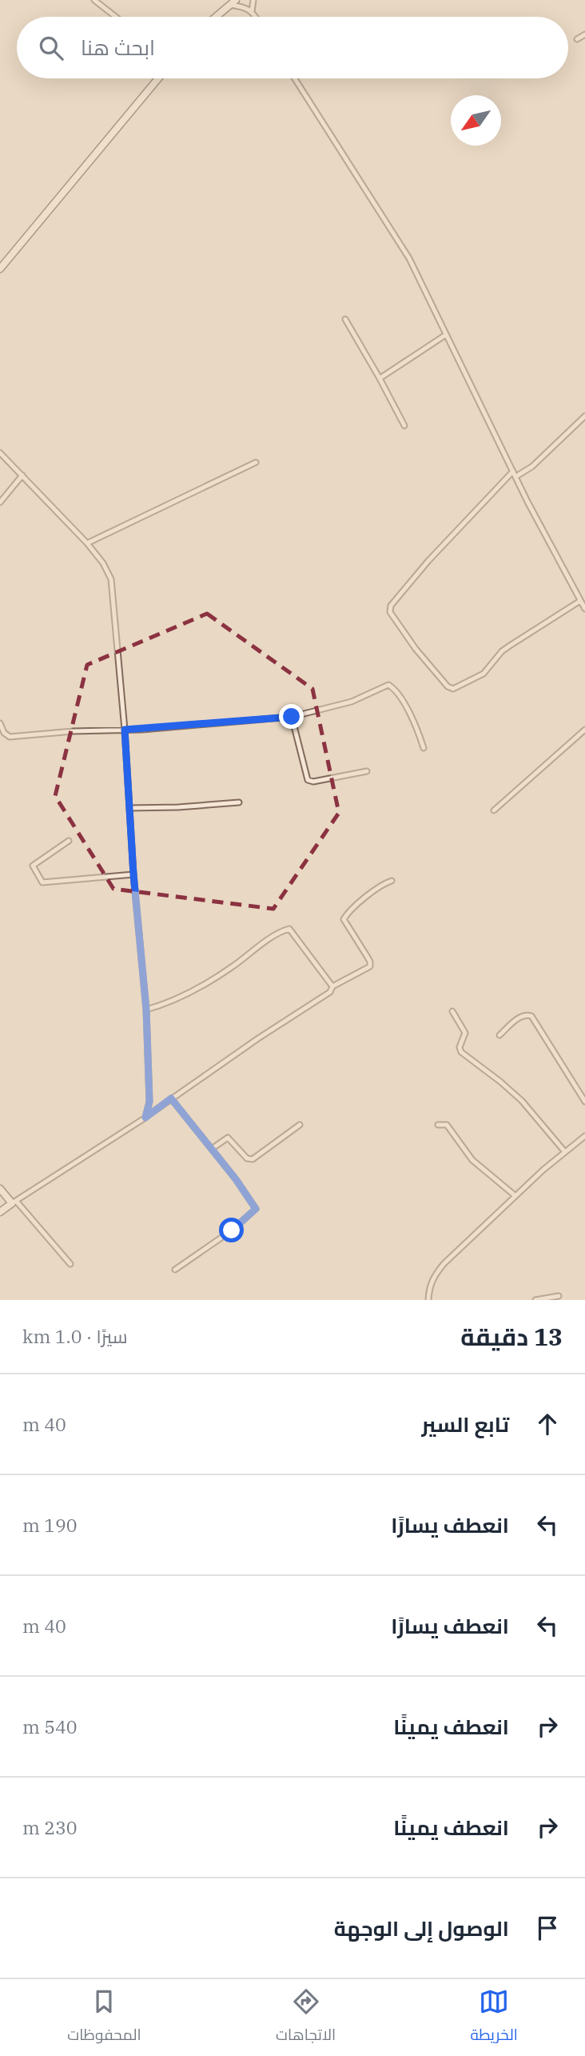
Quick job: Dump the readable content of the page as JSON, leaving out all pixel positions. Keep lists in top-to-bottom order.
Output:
{
  "north": "bottom left",
  "page": {
    "search": "ابحث هنا",
    "heading": ["13 دقيقة", "سيرًا · 1.0 km"],
    "list": [
      ["تابع السير", "40 m"],
      ["انعطف يسارًا", "190 m"],
      ["انعطف يسارًا", "40 m"],
      ["انعطف يمينًا", "540 m"],
      ["انعطف يمينًا", "230 m"],
      "الوصول إلى الوجهة"
    ],
    "nav": ["الخريطة", "الاتجاهات", "المحفوظات"]
  }
}
